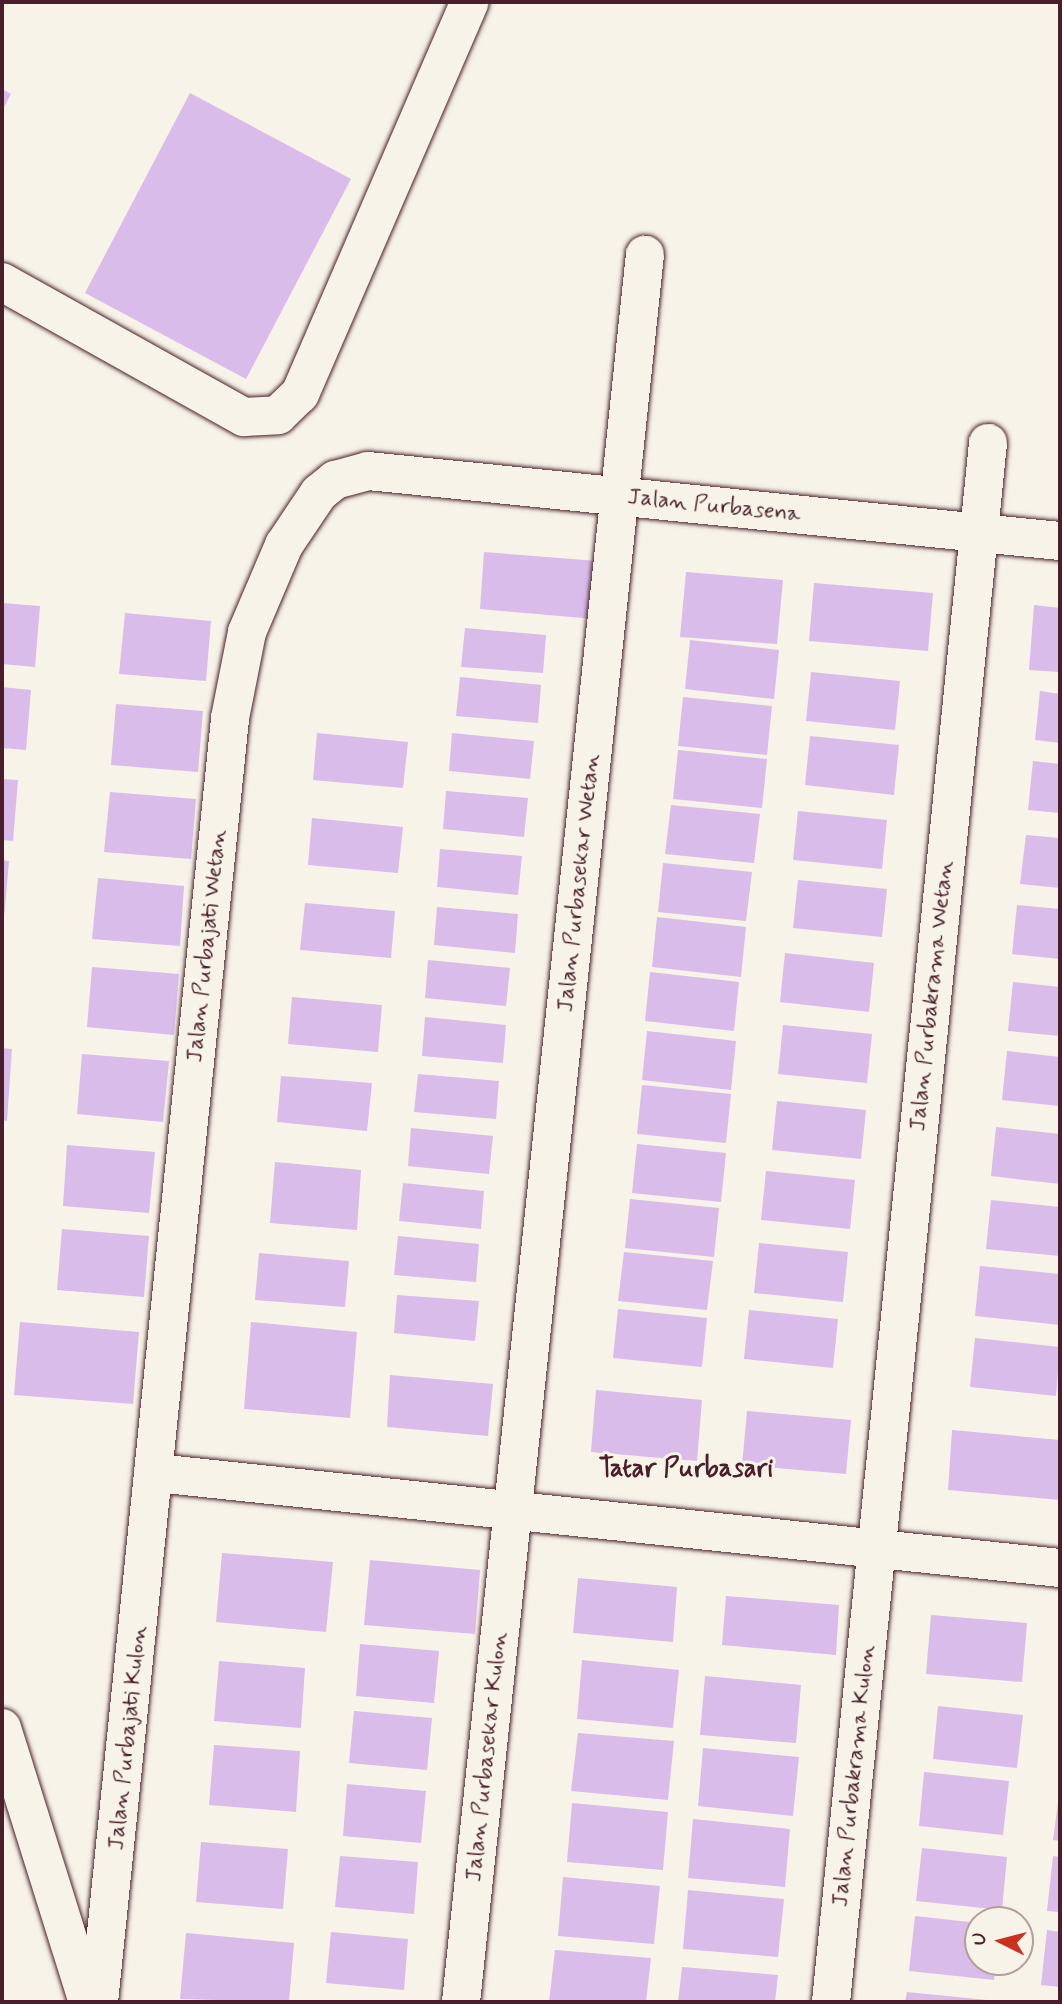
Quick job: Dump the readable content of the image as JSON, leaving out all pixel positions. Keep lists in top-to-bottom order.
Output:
{
  "streets": {
    "street": [
      "Jalan Purbasena",
      "Jalan Purbasekar Wetan",
      "Jalan Purbajati Wetan",
      "Jalan Purbakrama Wetan",
      "Jalan Purbajati Kulon",
      "Jalan Purbasekar Kulon",
      "Jalan Purbakrama Kulon"
    ]
  },
  "crossings": [
    ["Jalan Purbasena", "Jalan Purbasekar Wetan"],
    ["Jalan Purbasena", "Jalan Purbajati Wetan"],
    ["Jalan Purbasena", "Jalan Purbakrama Wetan"],
    ["Jalan Purbasekar Wetan", "Jalan Purbasekar Kulon"],
    ["Jalan Purbajati Wetan", "Jalan Purbajati Kulon"],
    ["Jalan Purbakrama Wetan", "Jalan Purbakrama Kulon"]
  ],
  "districts": ["Tatar Purbasari"],
  "north": "left"
}
